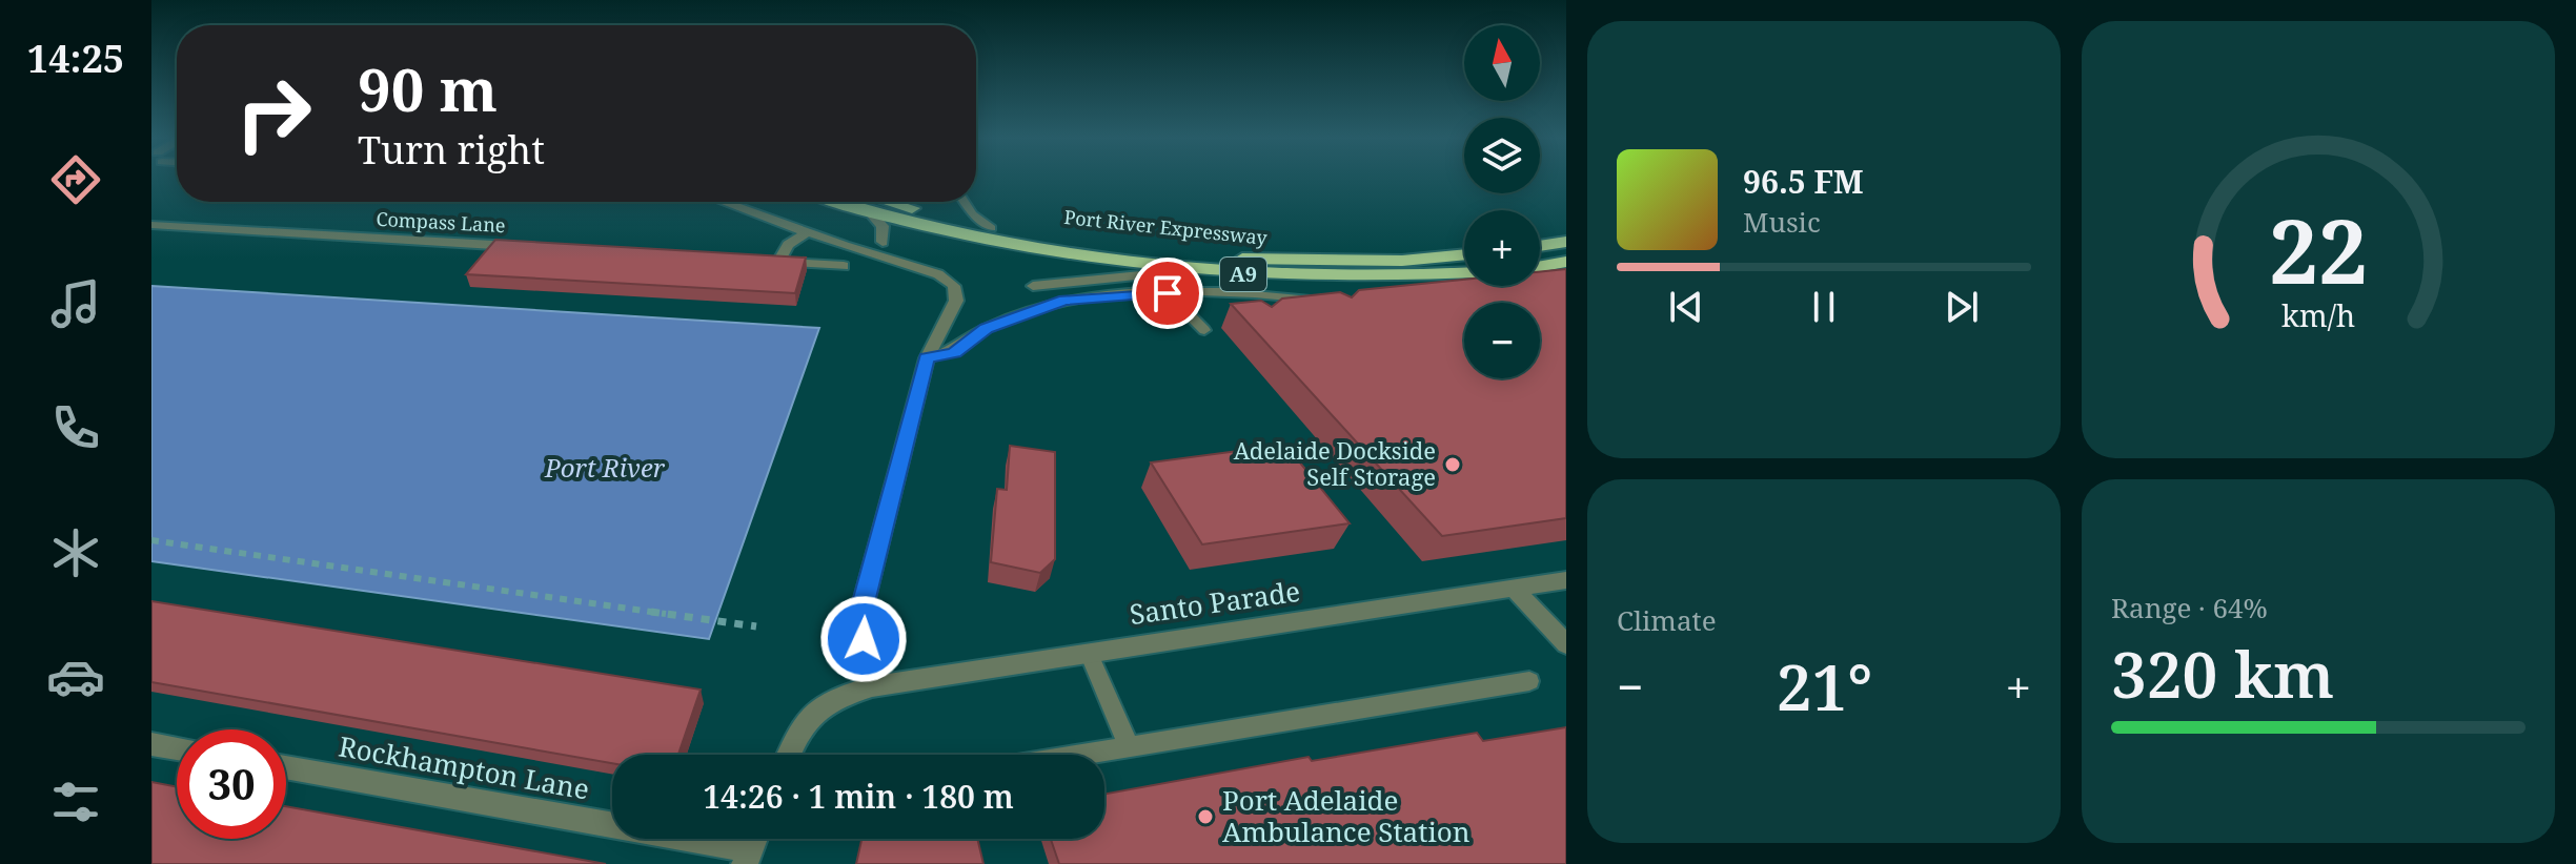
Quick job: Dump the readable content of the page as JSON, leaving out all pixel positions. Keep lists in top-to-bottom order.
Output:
{
  "streets": {
    "highway": ["Port River Expressway", "A9"],
    "street": ["Compass Lane", "Santo Parade", "Rockhampton Lane"]
  },
  "water": ["Port River"],
  "places": ["Adelaide Dockside Self Storage", "Port Adelaide Ambulance Station"],
  "north": "top",
  "page": {
    "tabs": "14:25",
    "map_buttons": ["+", "−"],
    "turn": ["90 m", "Turn right"],
    "song": ["96.5 FM", "Music"],
    "tile": [
      "Climate",
      ["Range · 64%", "320 km"]
    ],
    "heat": ["−", "21°", "+"],
    "limit": "30",
    "trip": "14:26 · 1 min · 180 m",
    "gauge": ["22", "km/h"]
  }
}
